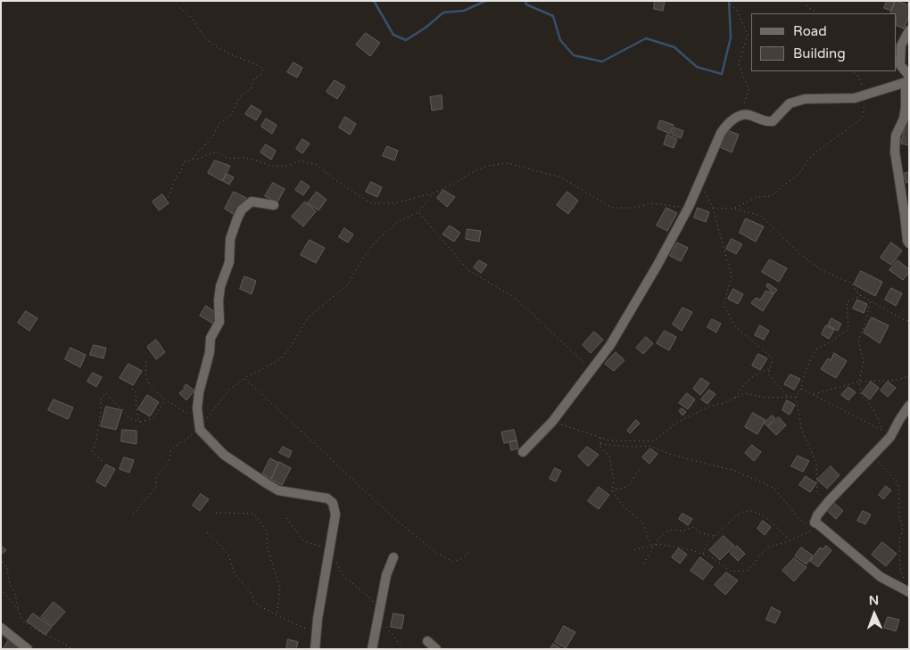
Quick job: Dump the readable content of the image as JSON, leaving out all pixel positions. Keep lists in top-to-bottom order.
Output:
{
  "legend": ["Road", "Building"],
  "north": "top"
}
